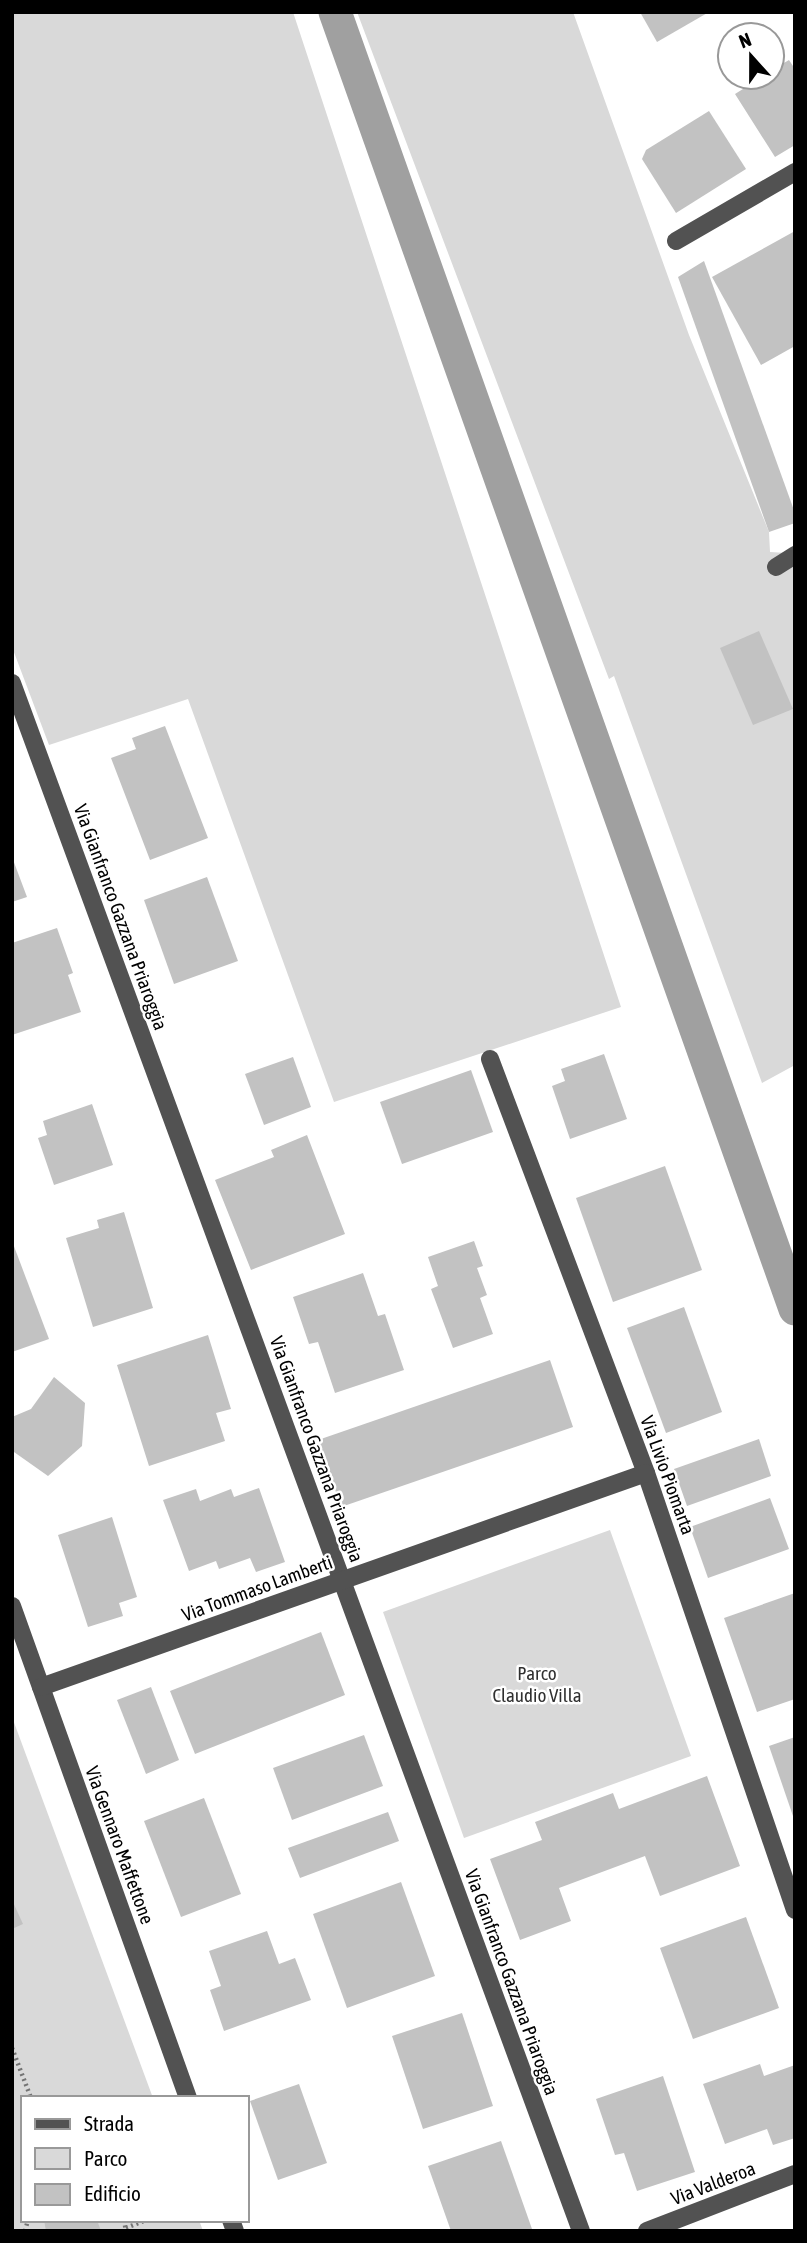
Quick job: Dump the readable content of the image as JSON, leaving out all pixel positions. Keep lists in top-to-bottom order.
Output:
{
  "streets": {
    "street": [
      "Via Gianfranco Gazzana Priaroggia",
      "Via Livio Piomarta",
      "Via Tommaso Lamberti",
      "Via Gennaro Maffettone",
      "Via Valderoa"
    ]
  },
  "crossings": [
    ["Via Gianfranco Gazzana Priaroggia", "Via Tommaso Lamberti"],
    ["Via Livio Piomarta", "Via Tommaso Lamberti"],
    ["Via Tommaso Lamberti", "Via Gennaro Maffettone"]
  ],
  "parks": ["Parco Claudio Villa"],
  "legend": ["Strada", "Parco", "Edificio"],
  "north": "top"
}
